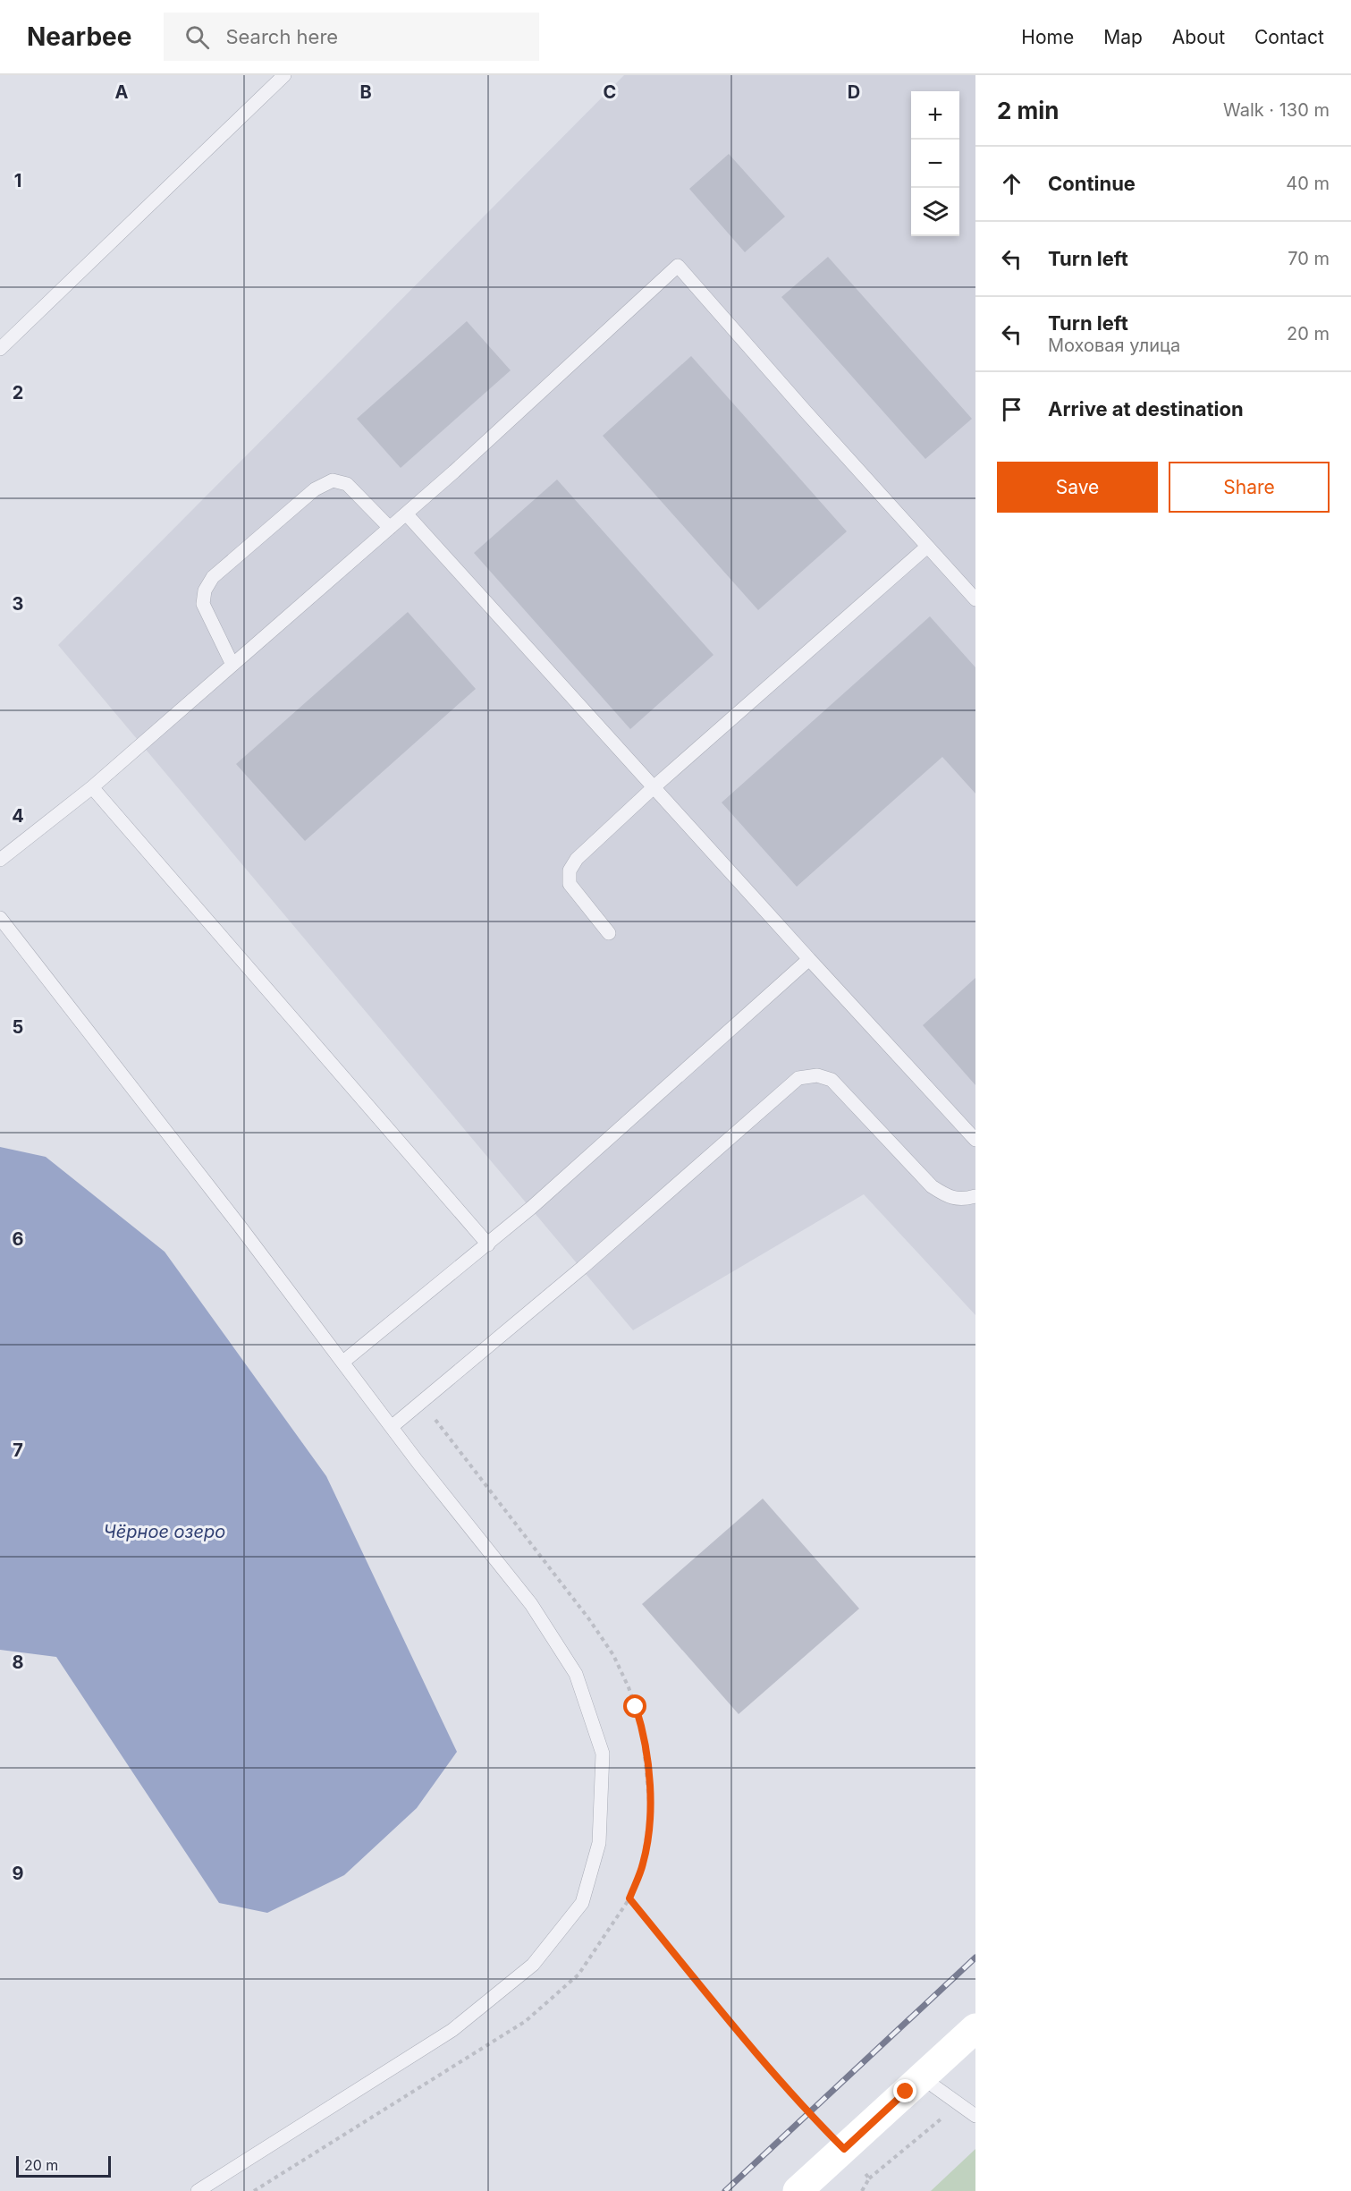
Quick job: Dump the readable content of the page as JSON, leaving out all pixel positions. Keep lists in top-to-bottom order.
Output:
{
  "water": ["Чёрное озеро"],
  "scale_bar": "20 m",
  "page": {
    "header": "Nearbee",
    "search": "Search here",
    "nav": [
      "Home",
      "Map",
      "About",
      "Contact"
    ],
    "heading": ["2 min", "Walk · 130 m"],
    "map_buttons": ["+", "−"],
    "list": [
      ["Continue", "40 m"],
      ["Turn left", "70 m"],
      ["Turn left", "Моховая улица", "20 m"],
      "Arrive at destination"
    ],
    "buttons": ["Save", "Share"],
    "scale": "20 m"
  },
  "grid": {
    "columns": [
      "A",
      "B",
      "C",
      "D"
    ],
    "rows": [
      "1",
      "2",
      "3",
      "4",
      "5",
      "6",
      "7",
      "8",
      "9"
    ]
  }
}
